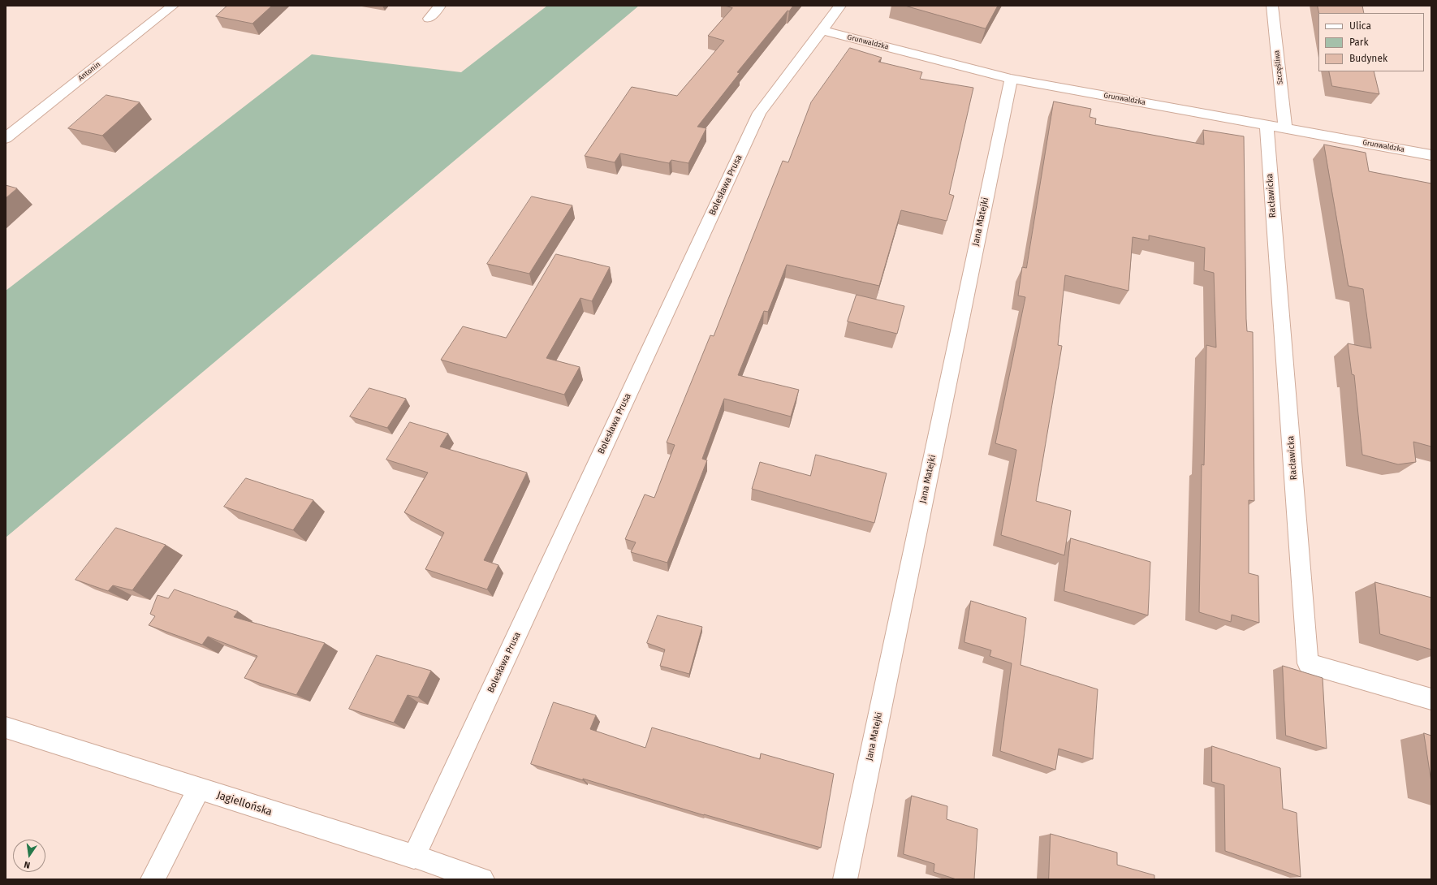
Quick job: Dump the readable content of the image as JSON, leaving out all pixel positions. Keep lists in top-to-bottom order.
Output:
{
  "streets": {
    "street": [
      "Grunwaldzka",
      "Szczęśliwa",
      "Antonin",
      "Bolesława Prusa",
      "Racławicka",
      "Jana Matejki",
      "Jagiellońska"
    ]
  },
  "crossings": [
    ["Grunwaldzka", "Szczęśliwa"],
    ["Grunwaldzka", "Bolesława Prusa"],
    ["Grunwaldzka", "Racławicka"],
    ["Grunwaldzka", "Jana Matejki"],
    ["Bolesława Prusa", "Jagiellońska"]
  ],
  "legend": ["Ulica", "Park", "Budynek"],
  "north": "bottom"
}
